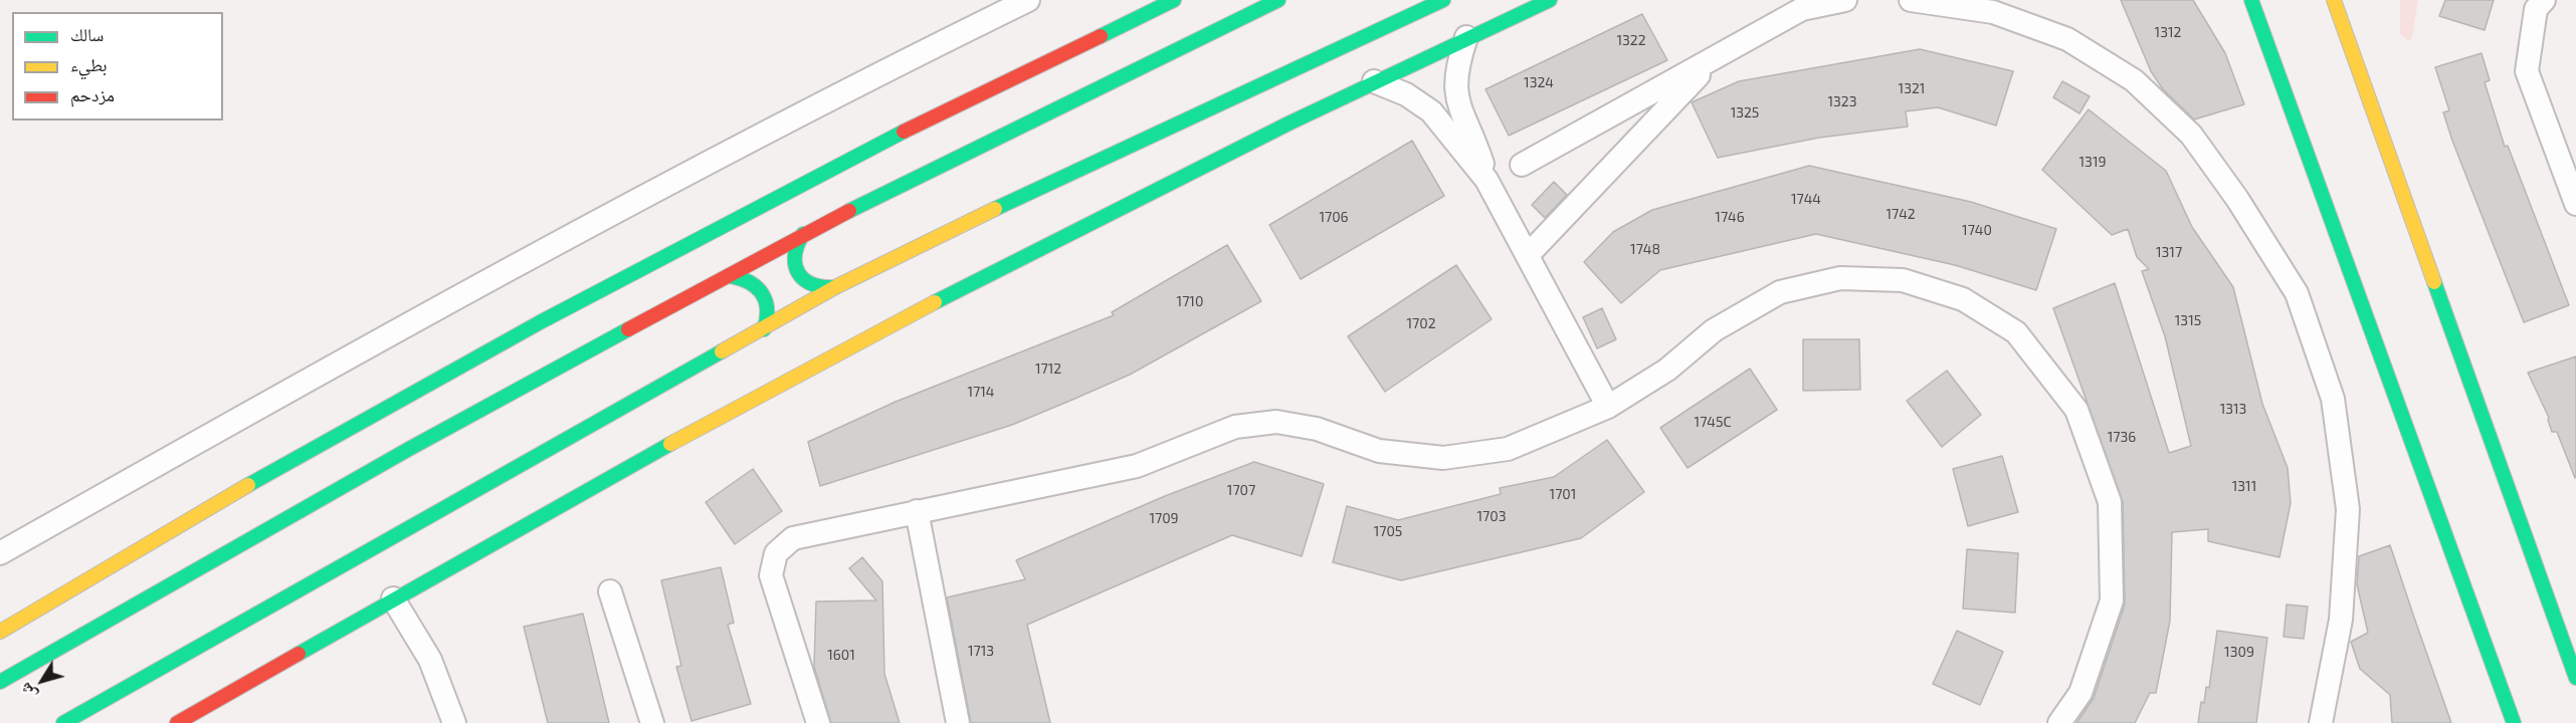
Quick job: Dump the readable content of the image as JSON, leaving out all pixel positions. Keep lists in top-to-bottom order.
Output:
{
  "house_numbers": [
    "1312",
    "1322",
    "1324",
    "1321",
    "1323",
    "1325",
    "1319",
    "1744",
    "1742",
    "1706",
    "1746",
    "1740",
    "1748",
    "1317",
    "1710",
    "1315",
    "1702",
    "1712",
    "1714",
    "1313",
    "1745C",
    "1736",
    "1311",
    "1707",
    "1701",
    "1703",
    "1709",
    "1705",
    "1713",
    "1309",
    "1601"
  ],
  "legend": ["سالك", "بطيء", "مزدحم"],
  "north": "bottom left"
}
